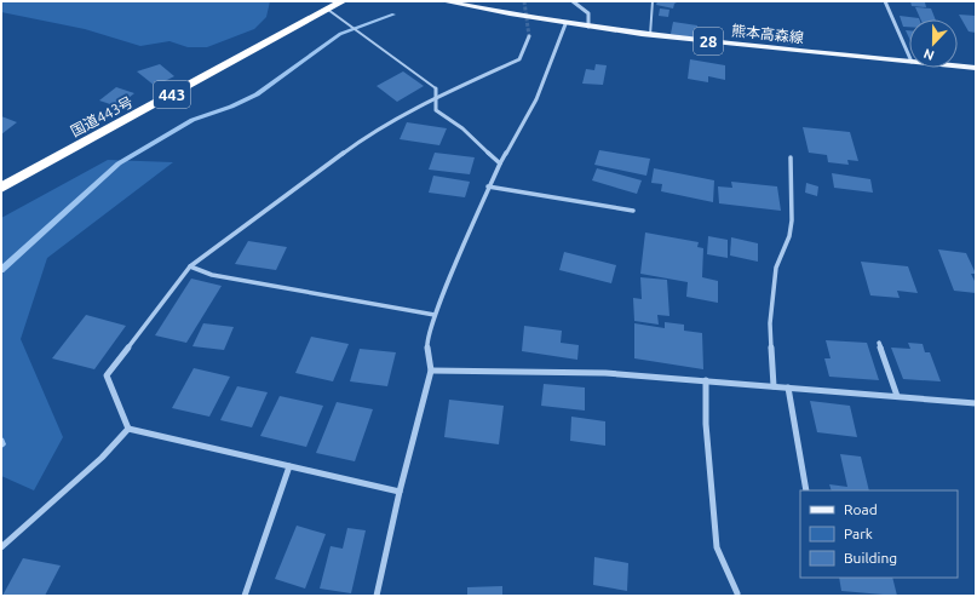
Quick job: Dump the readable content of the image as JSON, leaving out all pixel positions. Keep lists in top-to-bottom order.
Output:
{
  "streets": {
    "highway": ["443", "国道443号"],
    "main road": ["熊本高森線", "28"]
  },
  "legend": ["Road", "Park", "Building"],
  "north": "bottom"
}
